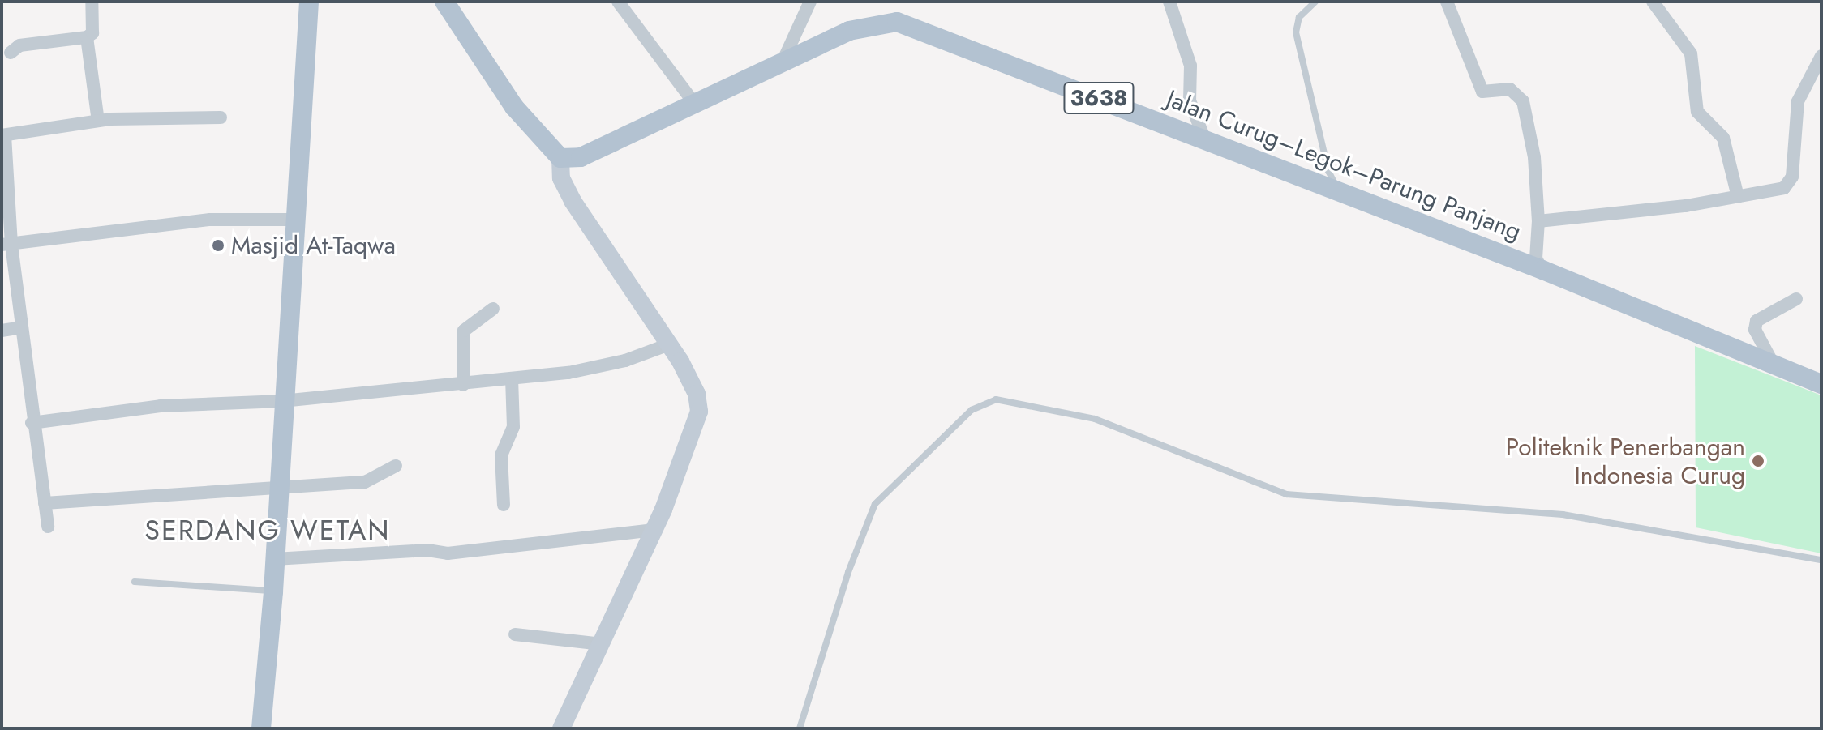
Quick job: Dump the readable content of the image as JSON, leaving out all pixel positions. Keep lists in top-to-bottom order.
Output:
{
  "streets": {
    "main road": ["3638", "Jalan Curug–Legok–Parung Panjang"]
  },
  "districts": ["SERDANG WETAN"],
  "places": ["Masjid At-Taqwa", "Politeknik Penerbangan Indonesia Curug"]
}
